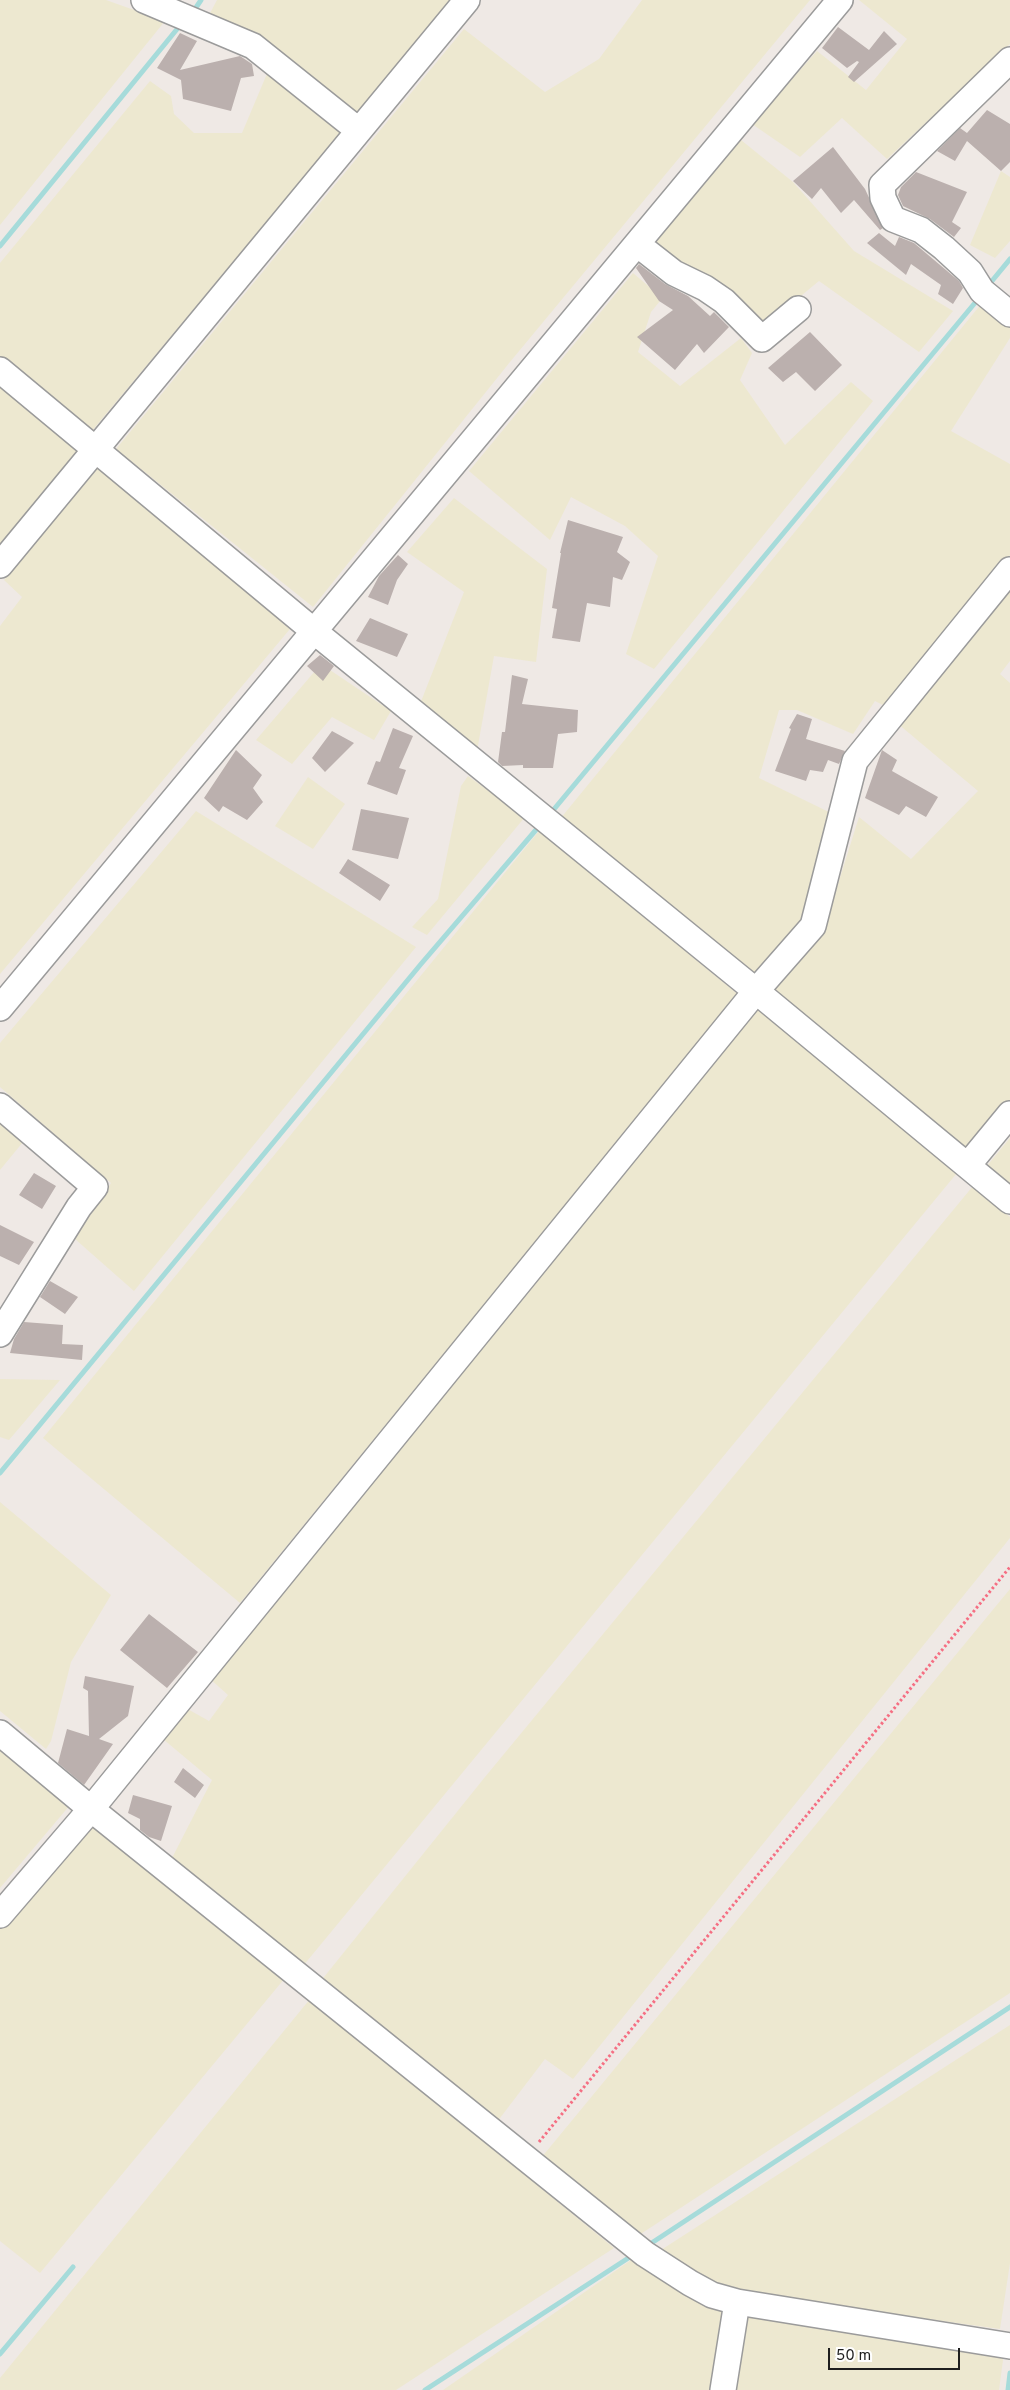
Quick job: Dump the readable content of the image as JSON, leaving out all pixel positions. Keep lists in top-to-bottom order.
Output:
{
  "scale_bar": "50 m"
}
